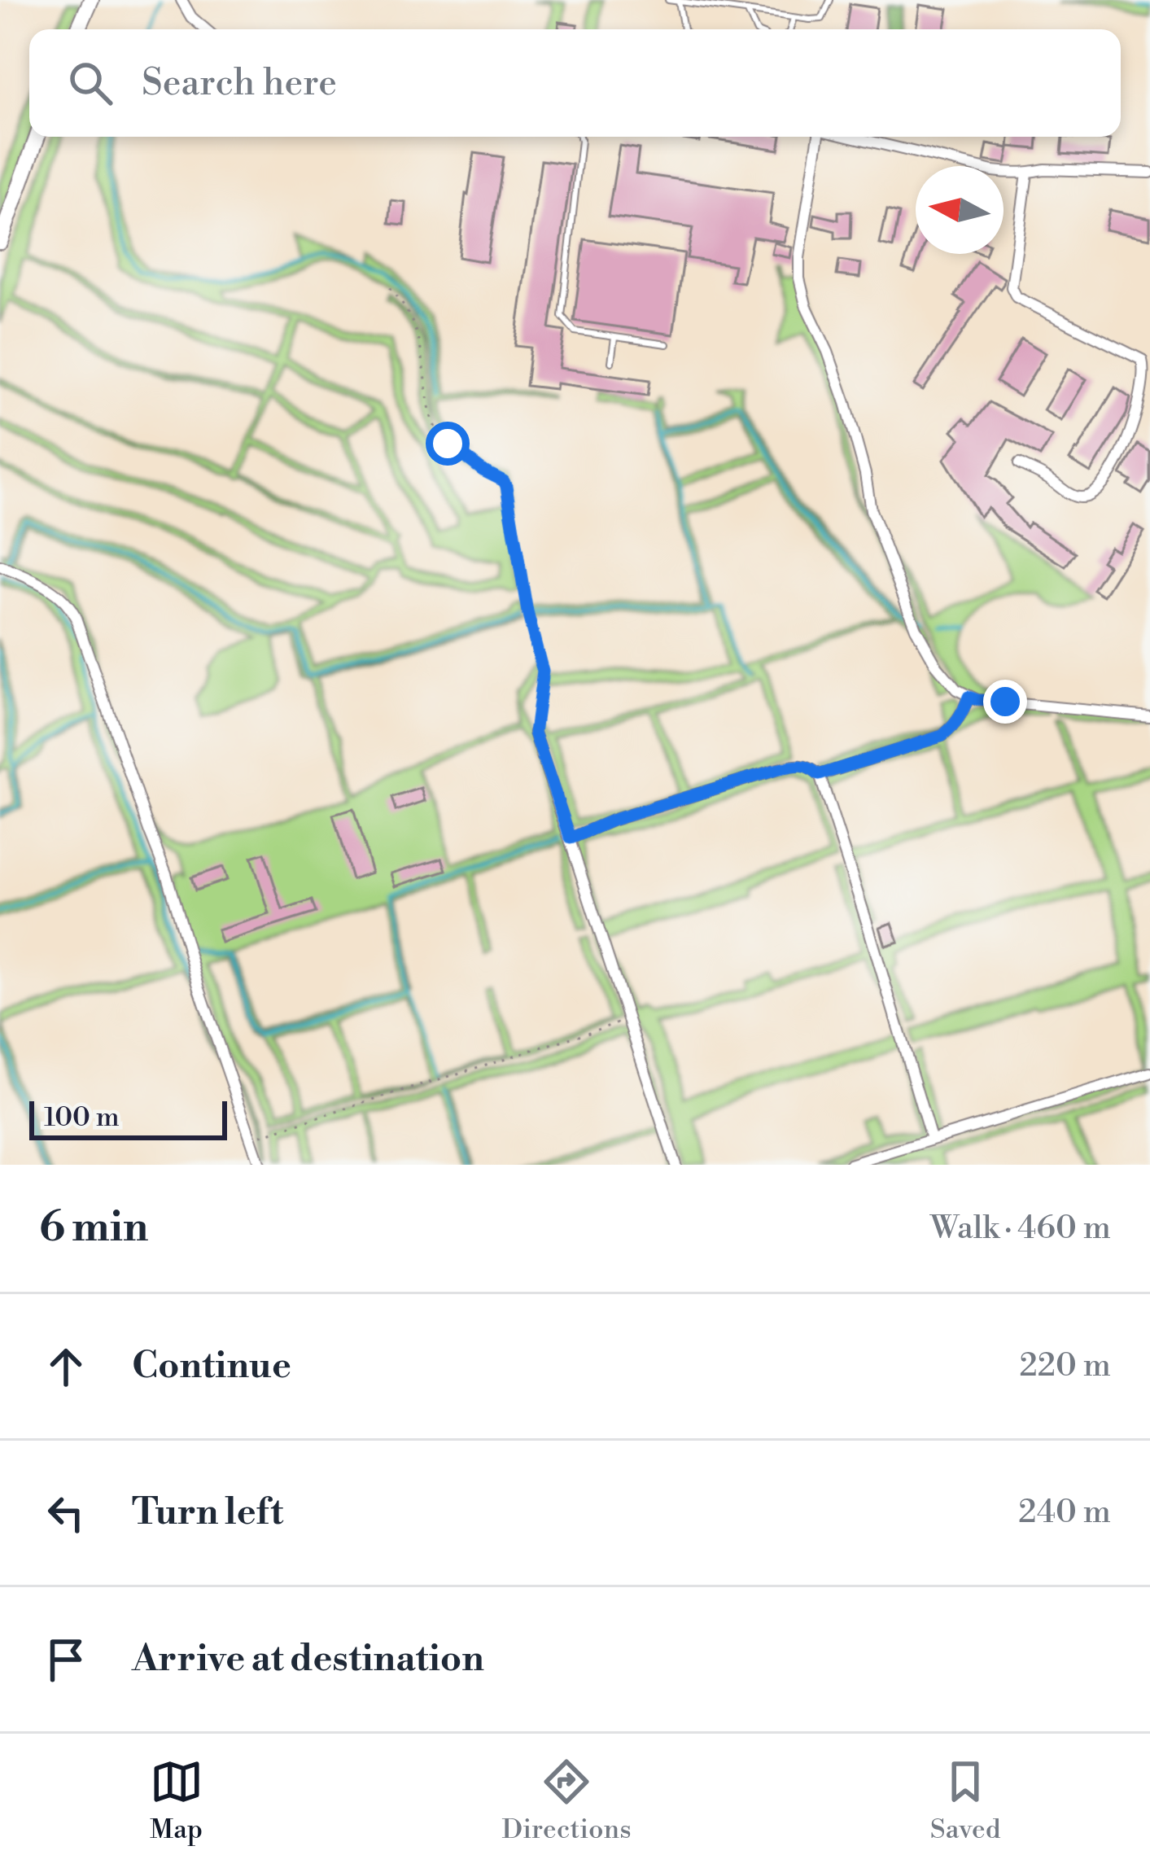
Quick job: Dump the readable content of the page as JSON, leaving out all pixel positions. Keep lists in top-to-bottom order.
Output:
{
  "scale_bar": "100 m",
  "north": "left",
  "page": {
    "search": "Search here",
    "scale": "100 m",
    "heading": ["6 min", "Walk · 460 m"],
    "list": [
      ["Continue", "220 m"],
      ["Turn left", "240 m"],
      "Arrive at destination"
    ],
    "nav": ["Map", "Directions", "Saved"]
  }
}
